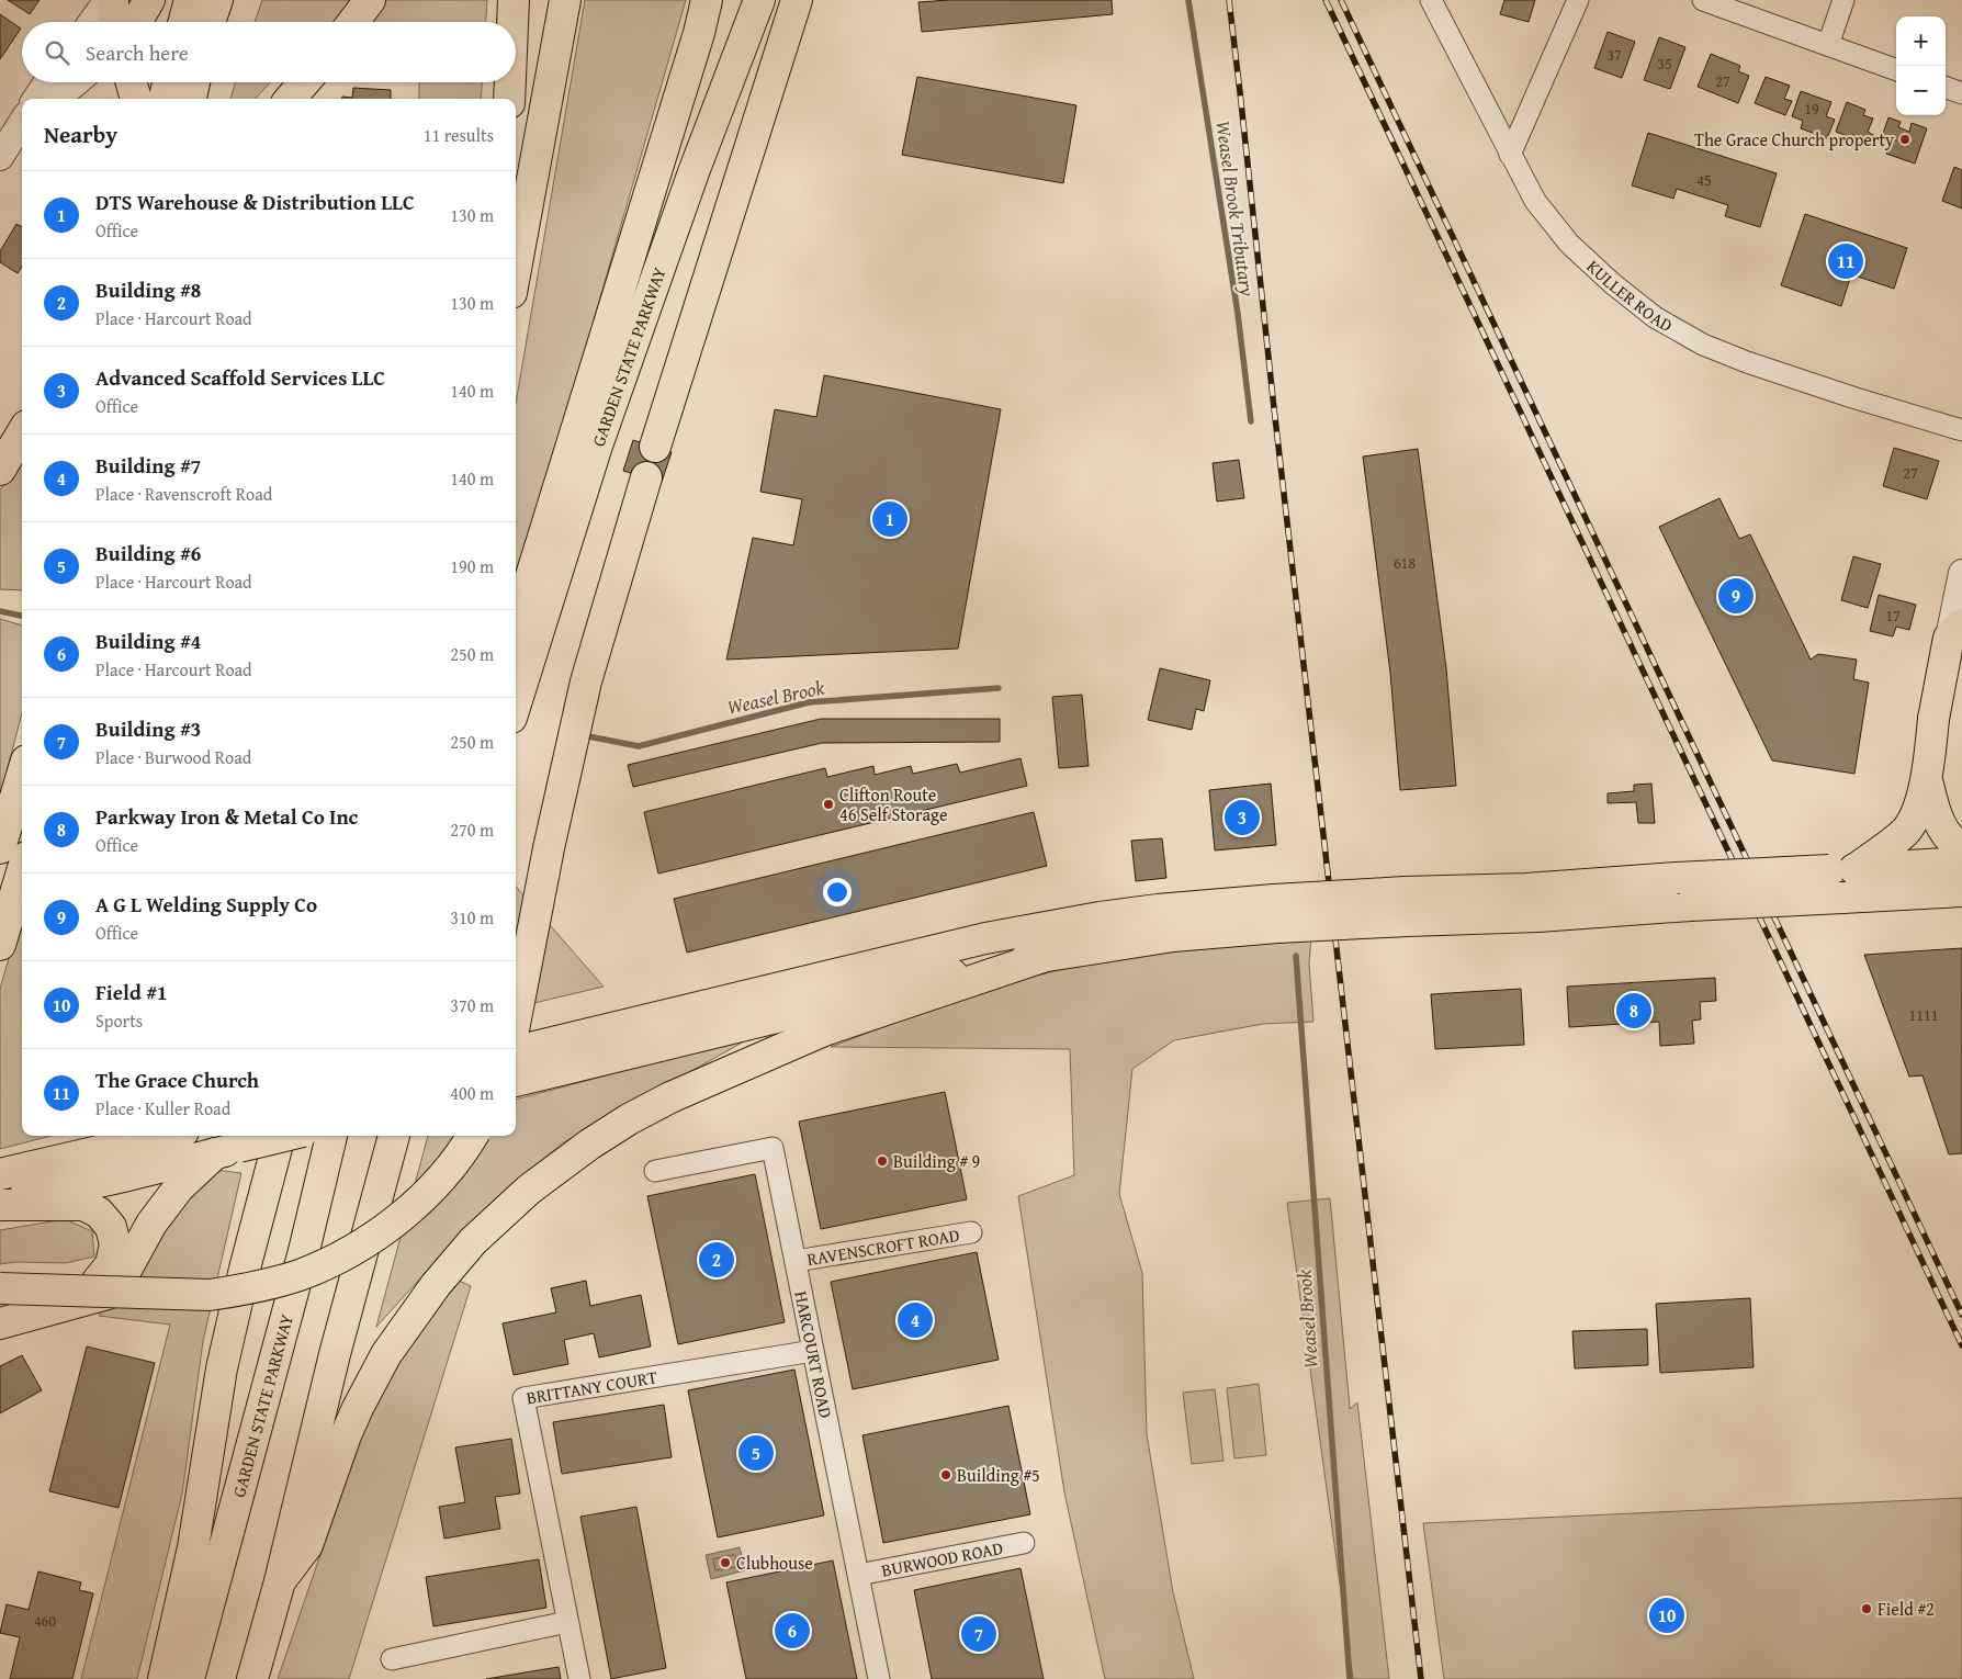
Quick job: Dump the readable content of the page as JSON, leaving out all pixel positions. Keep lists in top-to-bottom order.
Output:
{
  "streets": {
    "main road": ["GARDEN STATE PARKWAY"],
    "street": [
      "KULLER ROAD",
      "RAVENSCROFT ROAD",
      "HARCOURT ROAD",
      "BRITTANY COURT",
      "BURWOOD ROAD"
    ]
  },
  "crossings": [
    ["RAVENSCROFT ROAD", "HARCOURT ROAD"],
    ["HARCOURT ROAD", "BRITTANY COURT"],
    ["HARCOURT ROAD", "BURWOOD ROAD"]
  ],
  "water": ["Weasel Brook Tributary", "Weasel Brook"],
  "places": [
    "The Grace Church property",
    "Clifton Route 46 Self Storage",
    "Building # 9",
    "Building #5",
    "Clubhouse",
    "Field #2"
  ],
  "house_numbers": [
    "37",
    "35",
    "27",
    "19",
    "45",
    "27",
    "618",
    "17",
    "1111",
    "460"
  ],
  "page": {
    "map_buttons": ["+", "−"],
    "search": "Search here",
    "heading": ["Nearby", "11 results"],
    "list": [
      {
        "mark": "1",
        "name": "DTS Warehouse & Distribution LLC",
        "note": "Office",
        "value": "130 m"
      },
      {
        "mark": "2",
        "name": "Building #8",
        "note": "Place · Harcourt Road",
        "value": "130 m"
      },
      {
        "mark": "3",
        "name": "Advanced Scaffold Services LLC",
        "note": "Office",
        "value": "140 m"
      },
      {
        "mark": "4",
        "name": "Building #7",
        "note": "Place · Ravenscroft Road",
        "value": "140 m"
      },
      {
        "mark": "5",
        "name": "Building #6",
        "note": "Place · Harcourt Road",
        "value": "190 m"
      },
      {
        "mark": "6",
        "name": "Building #4",
        "note": "Place · Harcourt Road",
        "value": "250 m"
      },
      {
        "mark": "7",
        "name": "Building #3",
        "note": "Place · Burwood Road",
        "value": "250 m"
      },
      {
        "mark": "8",
        "name": "Parkway Iron & Metal Co Inc",
        "note": "Office",
        "value": "270 m"
      },
      {
        "mark": "9",
        "name": "A G L Welding Supply Co",
        "note": "Office",
        "value": "310 m"
      },
      {
        "mark": "10",
        "name": "Field #1",
        "note": "Sports",
        "value": "370 m"
      },
      {
        "mark": "11",
        "name": "The Grace Church",
        "note": "Place · Kuller Road",
        "value": "400 m"
      }
    ],
    "pins": [
      "11",
      "1",
      "9",
      "3",
      "8",
      "2",
      "4",
      "5",
      "10",
      "6",
      "7"
    ]
  }
}
